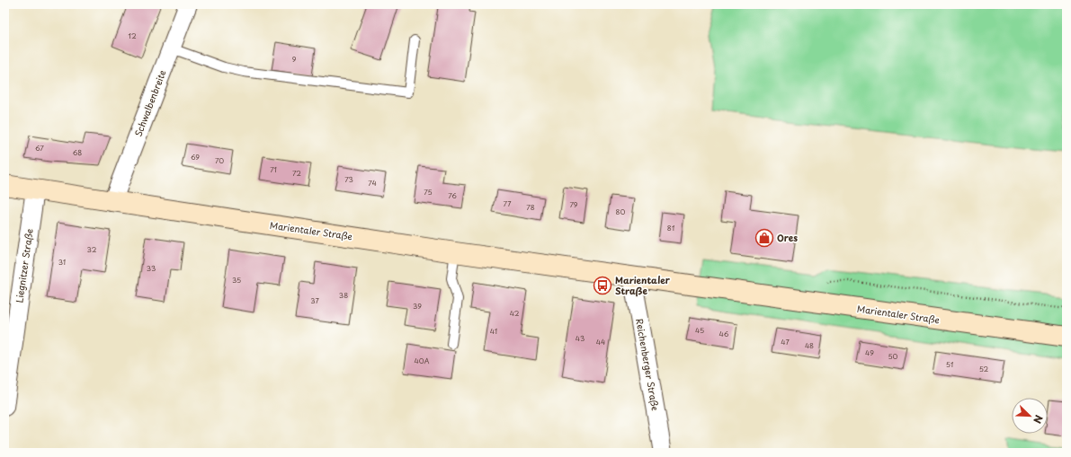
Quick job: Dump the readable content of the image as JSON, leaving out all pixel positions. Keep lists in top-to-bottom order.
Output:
{
  "streets": {
    "main road": ["Marientaler Straße"],
    "street": ["Schwalbenbreite", "Liegnitzer Straße", "Reichenberger Straße"]
  },
  "crossings": [
    ["Schwalbenbreite", "Marientaler Straße"],
    ["Marientaler Straße", "Liegnitzer Straße"],
    ["Marientaler Straße", "Reichenberger Straße"]
  ],
  "places": {
    "shop": ["Ores"],
    "bus stop": ["Marientaler Straße"]
  },
  "house_numbers": [
    "12",
    "9",
    "67",
    "68",
    "69",
    "70",
    "71",
    "72",
    "73",
    "74",
    "75",
    "76",
    "77",
    "79",
    "78",
    "80",
    "81",
    "32",
    "31",
    "33",
    "35",
    "38",
    "37",
    "39",
    "42",
    "45",
    "41",
    "46",
    "43",
    "44",
    "47",
    "48",
    "49",
    "50",
    "40A",
    "51",
    "52"
  ],
  "north": "bottom right"
}
